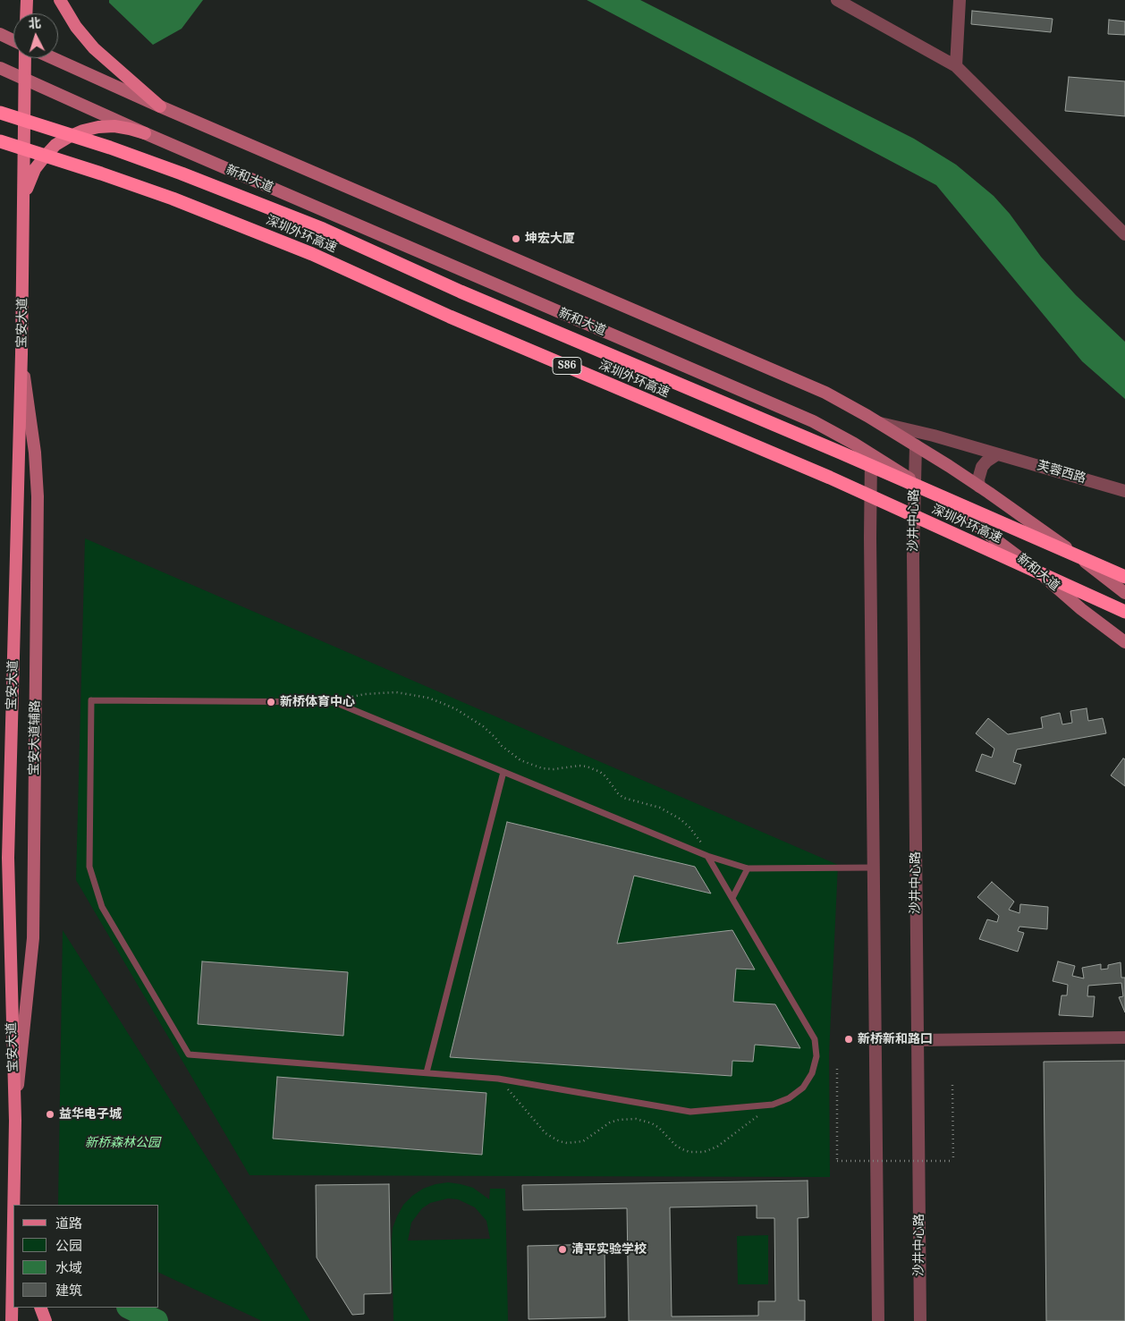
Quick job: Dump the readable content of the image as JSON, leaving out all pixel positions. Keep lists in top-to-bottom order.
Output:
{
  "streets": {
    "highway": ["深圳外环高速", "S86"],
    "main road": ["新和大道", "宝安大道", "宝安大道辅路"],
    "street": ["芙蓉西路", "沙井中心路"]
  },
  "crossings": [
    ["新和大道", "宝安大道"],
    ["新和大道", "沙井中心路"],
    ["宝安大道", "宝安大道辅路"]
  ],
  "parks": ["新桥森林公园"],
  "places": [
    "坤宏大厦",
    "新桥体育中心",
    "新桥新和路口",
    "益华电子城",
    "清平实验学校"
  ],
  "legend": [
    "道路",
    "公园",
    "水域",
    "建筑"
  ],
  "north": "top"
}
